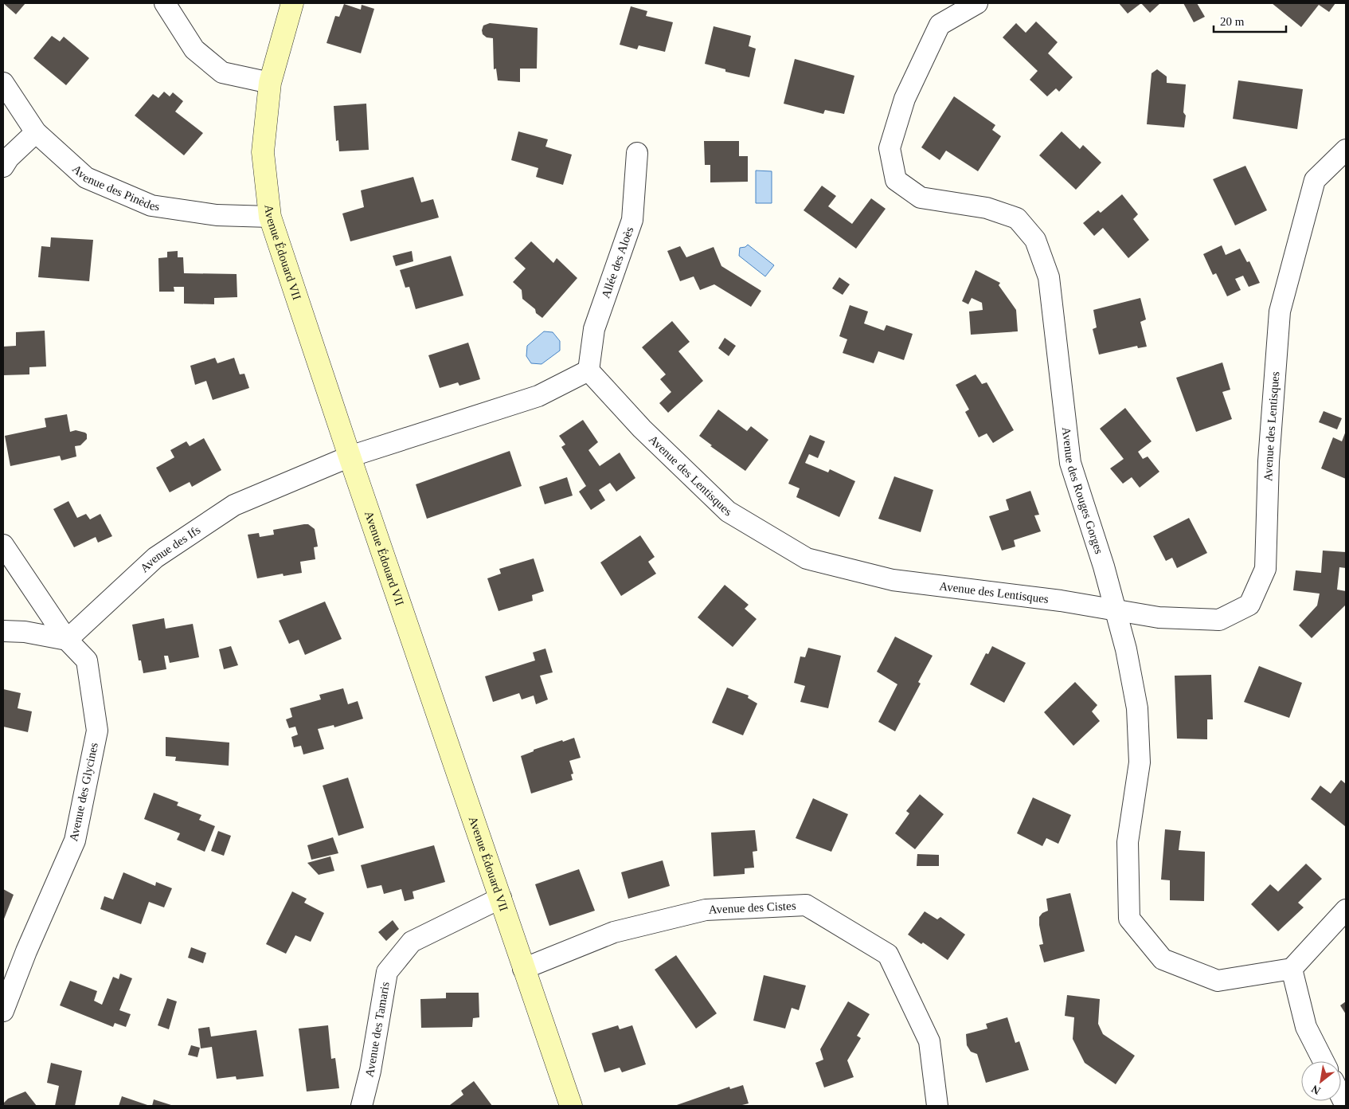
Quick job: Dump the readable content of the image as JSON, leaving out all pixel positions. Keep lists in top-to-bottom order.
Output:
{
  "streets": {
    "street": [
      "Avenue des Pinèdes",
      "Avenue Édouard VII",
      "Allée des Aloès",
      "Avenue des Lentisques",
      "Avenue des Rouges Gorges",
      "Avenue des Ifs",
      "Avenue des Glycines",
      "Avenue des Cistes",
      "Avenue des Tamaris"
    ]
  },
  "crossings": [
    ["Avenue des Pinèdes", "Avenue Édouard VII"],
    ["Avenue Édouard VII", "Avenue des Ifs"],
    ["Avenue Édouard VII", "Avenue des Cistes"],
    ["Avenue Édouard VII", "Avenue des Tamaris"],
    ["Allée des Aloès", "Avenue des Lentisques"],
    ["Avenue des Lentisques", "Avenue des Rouges Gorges"],
    ["Avenue des Ifs", "Avenue des Glycines"]
  ],
  "scale_bar": "20 m",
  "north": "bottom left"
}
